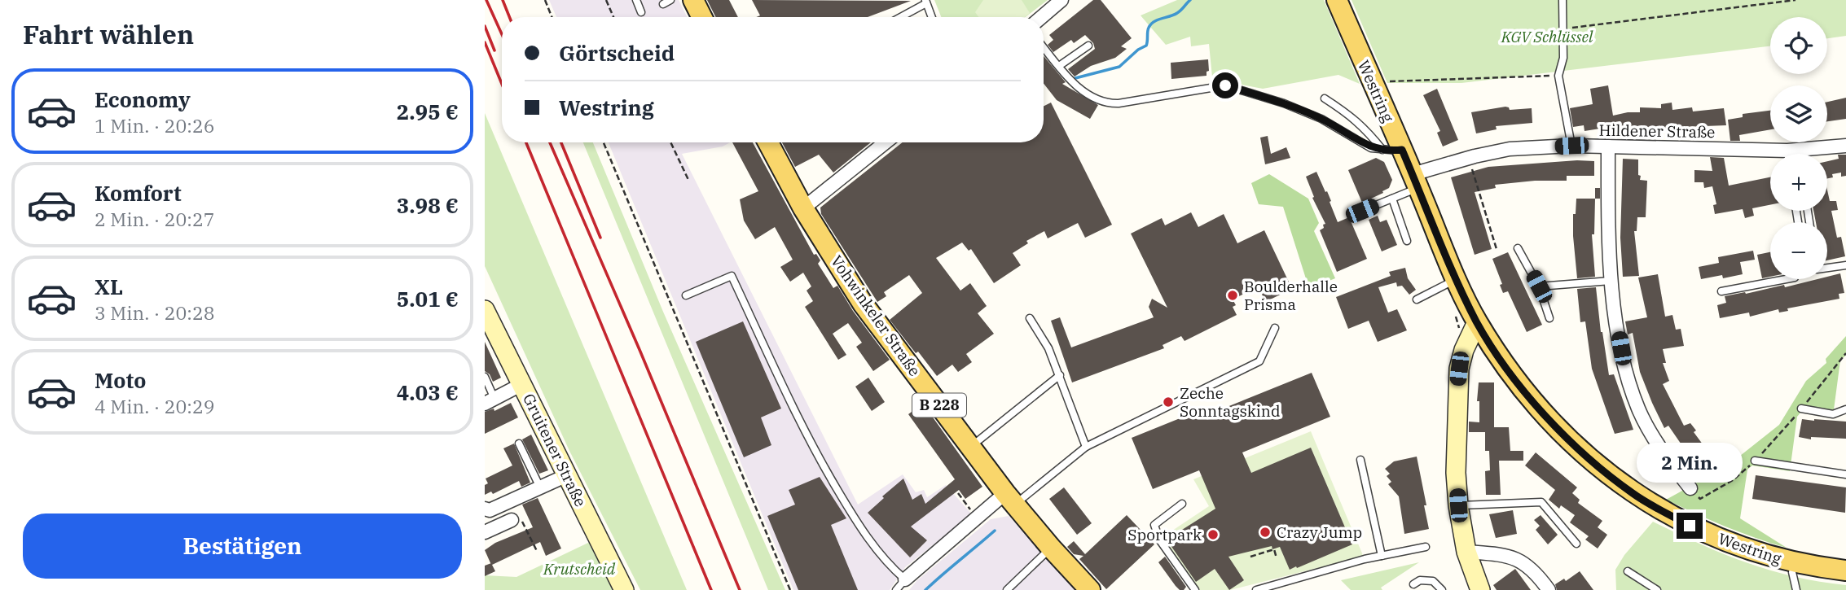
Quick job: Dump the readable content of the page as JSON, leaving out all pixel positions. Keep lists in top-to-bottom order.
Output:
{
  "streets": {
    "main road": ["Westring", "Vohwinkeler Straße", "B 228"],
    "street": ["Hildener Straße", "Gruitener Straße"]
  },
  "crossings": [
    ["Westring", "Hildener Straße"]
  ],
  "parks": ["KGV Schlüssel", "Krutscheid"],
  "places": [
    "Boulderhalle Prisma",
    "Zeche Sonntagskind",
    "Crazy Jump",
    "Sportpark"
  ],
  "page": {
    "heading": "Fahrt wählen",
    "map_buttons": ["+", "−"],
    "banner": ["Görtscheid", "Westring"],
    "list": [
      {
        "name": "Economy",
        "note": "1 Min. · 20:26",
        "value": "2.95 €"
      },
      {
        "name": "Komfort",
        "note": "2 Min. · 20:27",
        "value": "3.98 €"
      },
      {
        "name": "XL",
        "note": "3 Min. · 20:28",
        "value": "5.01 €"
      },
      {
        "name": "Moto",
        "note": "4 Min. · 20:29",
        "value": "4.03 €"
      }
    ],
    "bubble": "2 Min.",
    "buttons": "Bestätigen"
  }
}
